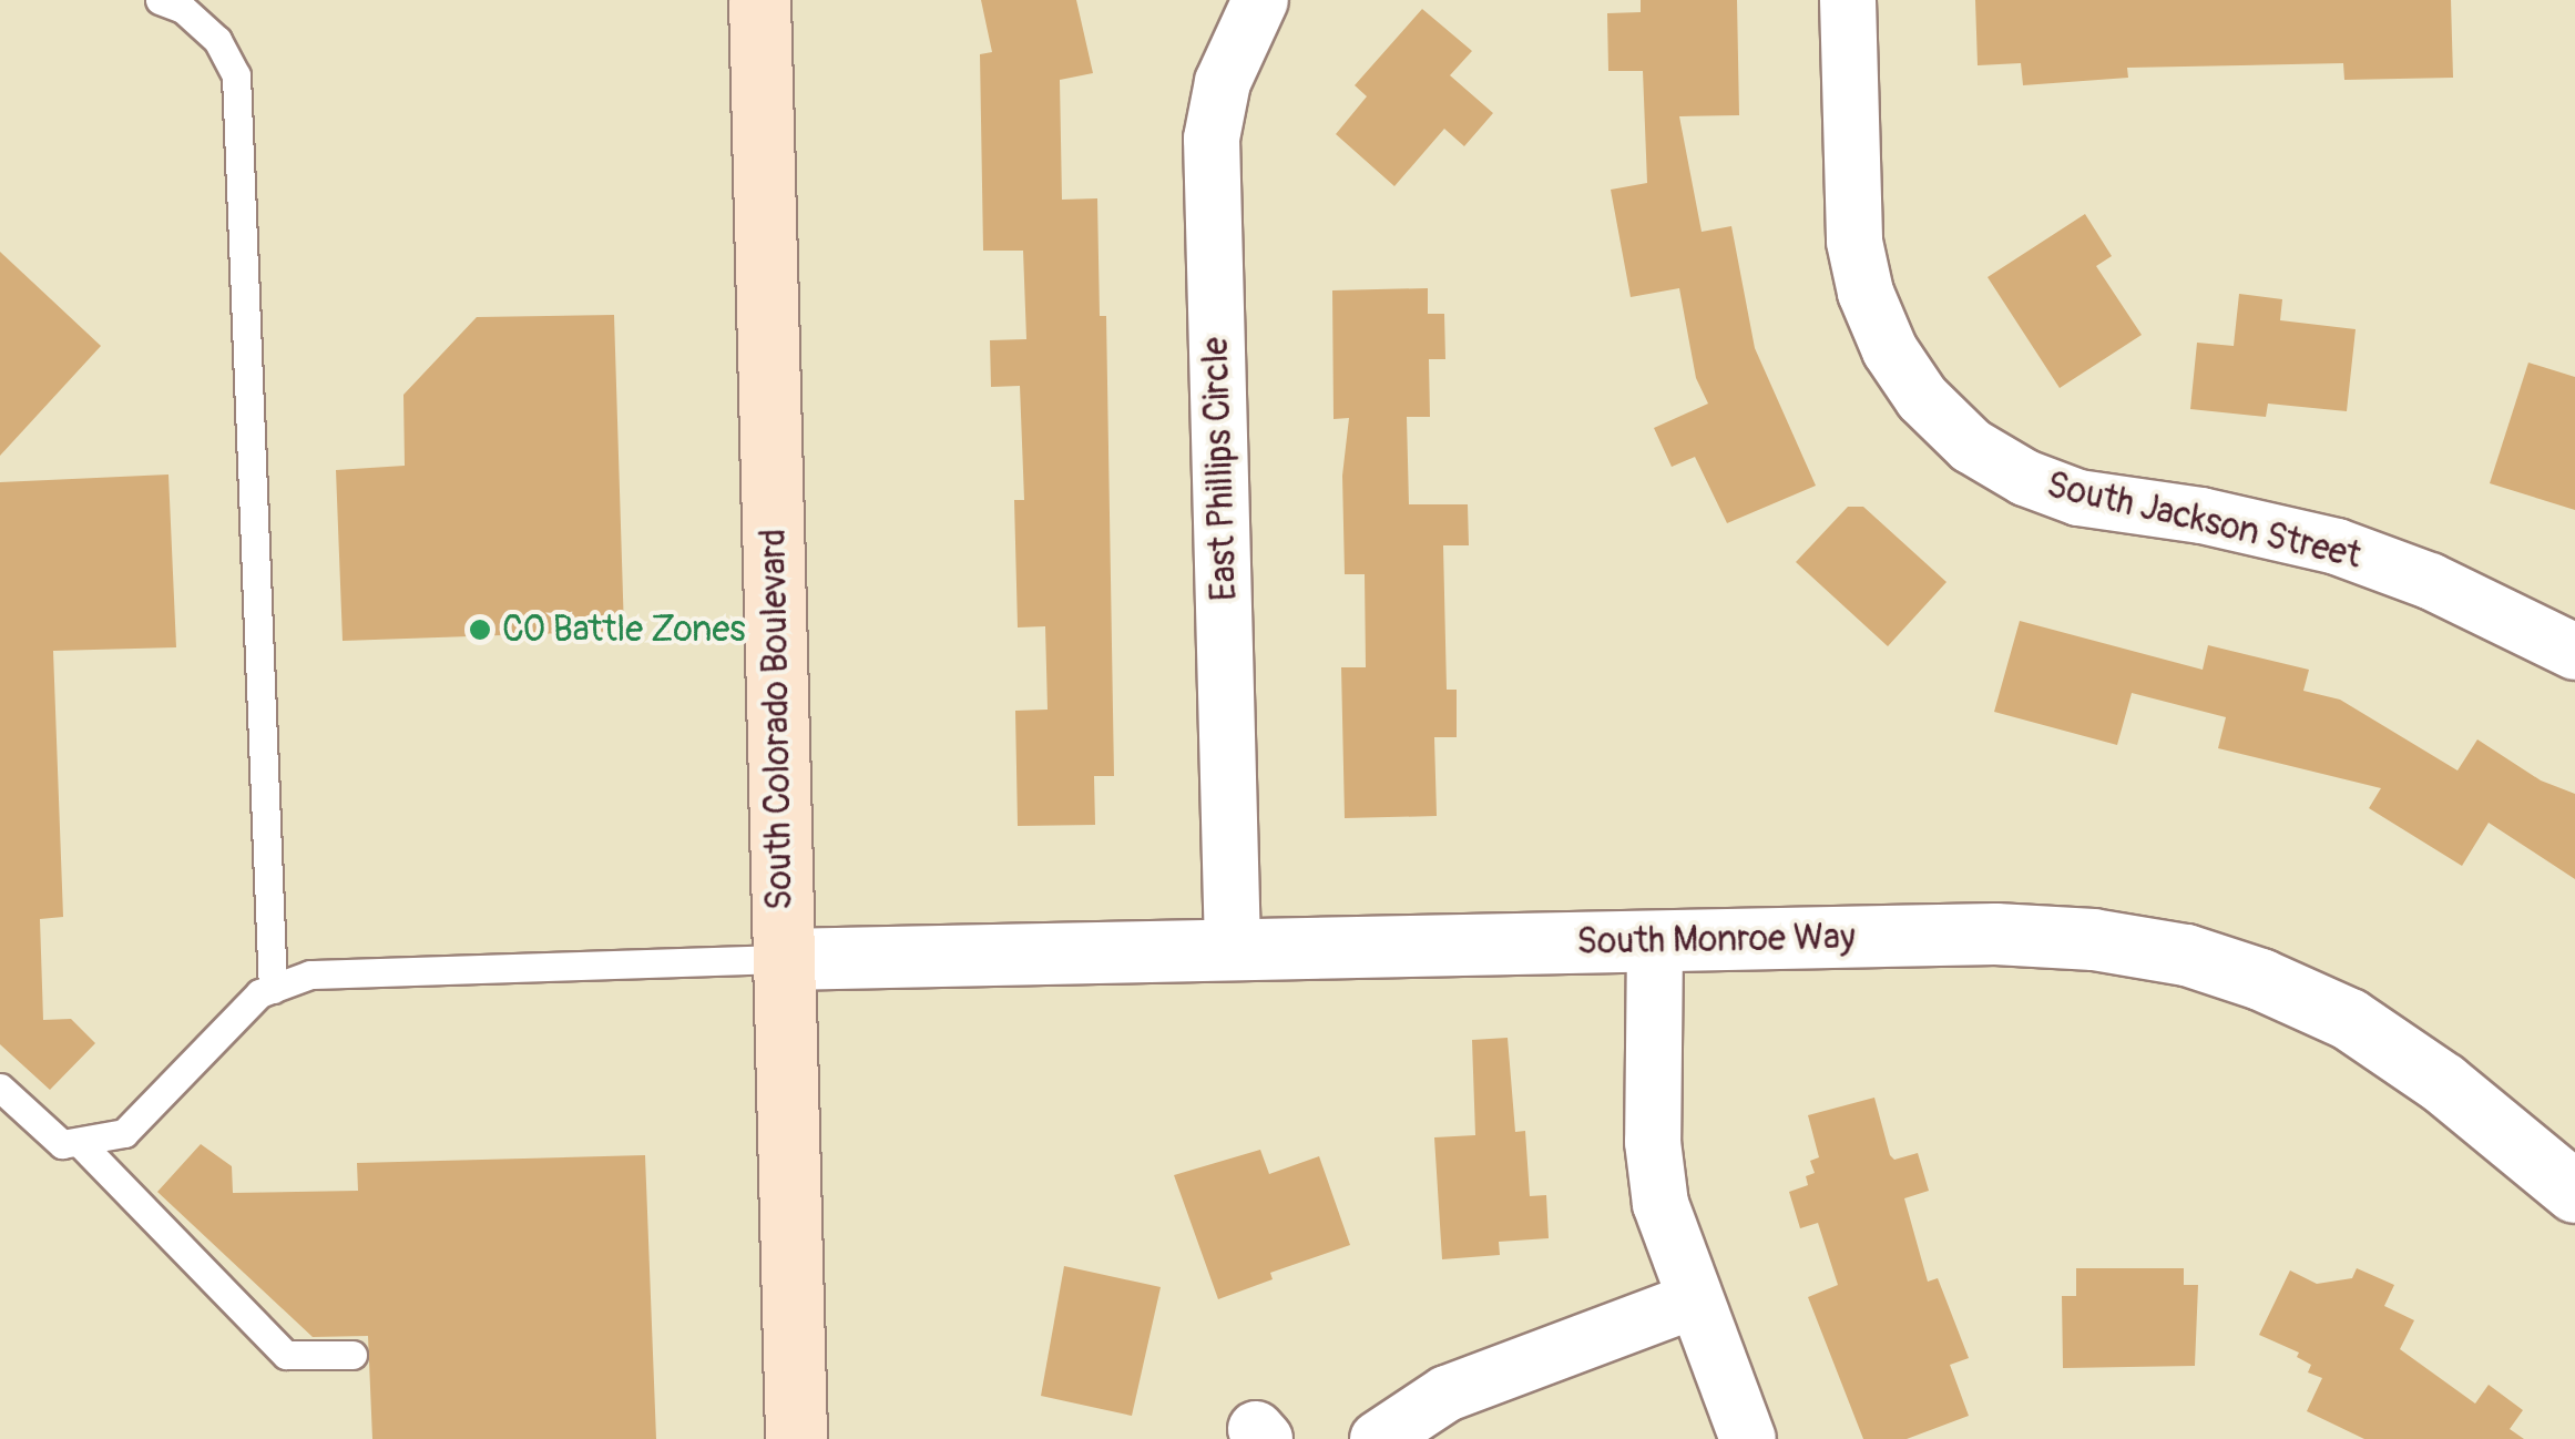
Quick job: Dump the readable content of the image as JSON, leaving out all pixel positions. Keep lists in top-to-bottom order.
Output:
{
  "streets": {
    "main road": ["South Colorado Boulevard"],
    "street": ["East Phillips Circle", "South Jackson Street", "South Monroe Way"]
  },
  "crossings": [
    ["East Phillips Circle", "South Monroe Way"],
    ["South Colorado Boulevard", "South Monroe Way"]
  ],
  "places": ["CO Battle Zones"]
}
